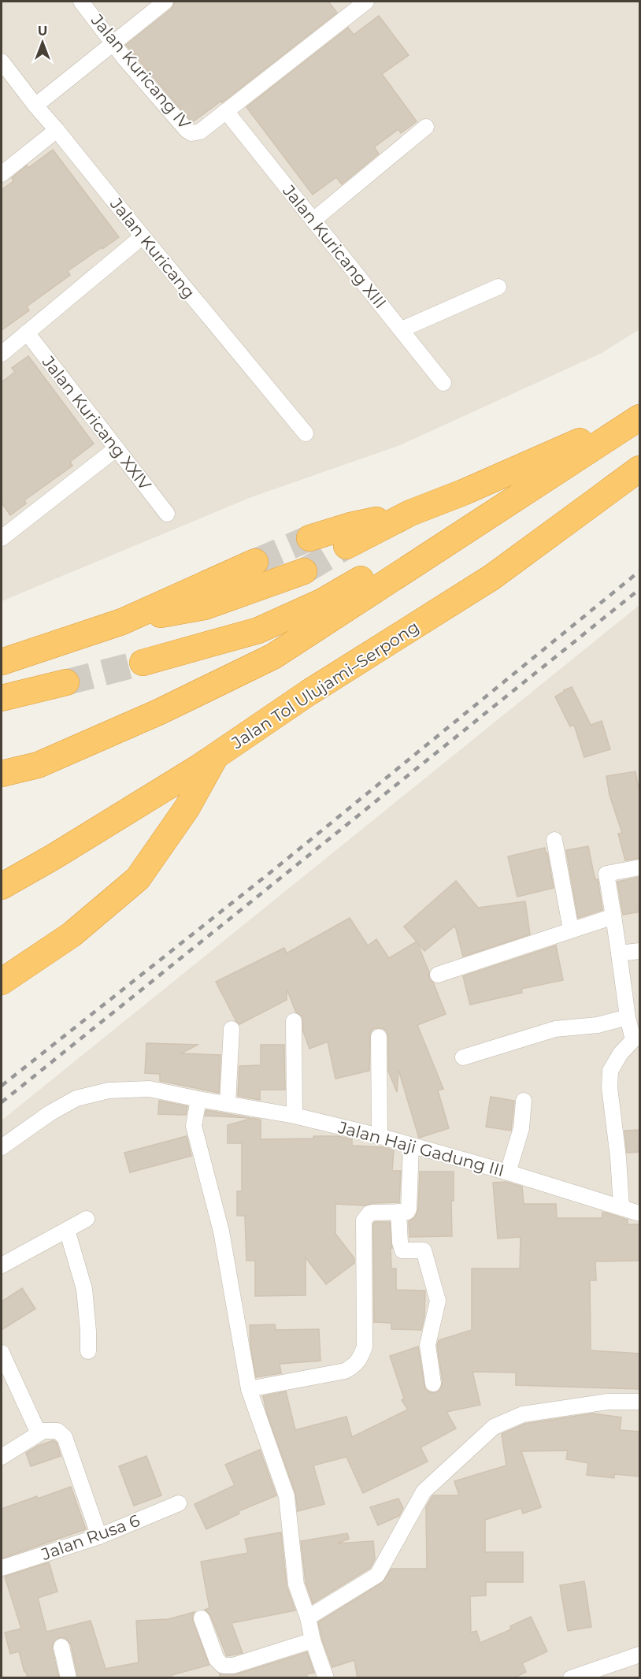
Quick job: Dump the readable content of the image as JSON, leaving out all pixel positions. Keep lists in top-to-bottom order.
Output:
{
  "streets": {
    "highway": ["Jalan Tol Ulujami–Serpong"],
    "street": [
      "Jalan Kuricang IV",
      "Jalan Kuricang XIII",
      "Jalan Kuricang",
      "Jalan Kuricang XXIV",
      "Jalan Haji Gadung III",
      "Jalan Rusa 6"
    ]
  },
  "crossings": [
    ["Jalan Kuricang IV", "Jalan Kuricang XIII"]
  ],
  "north": "top"
}
